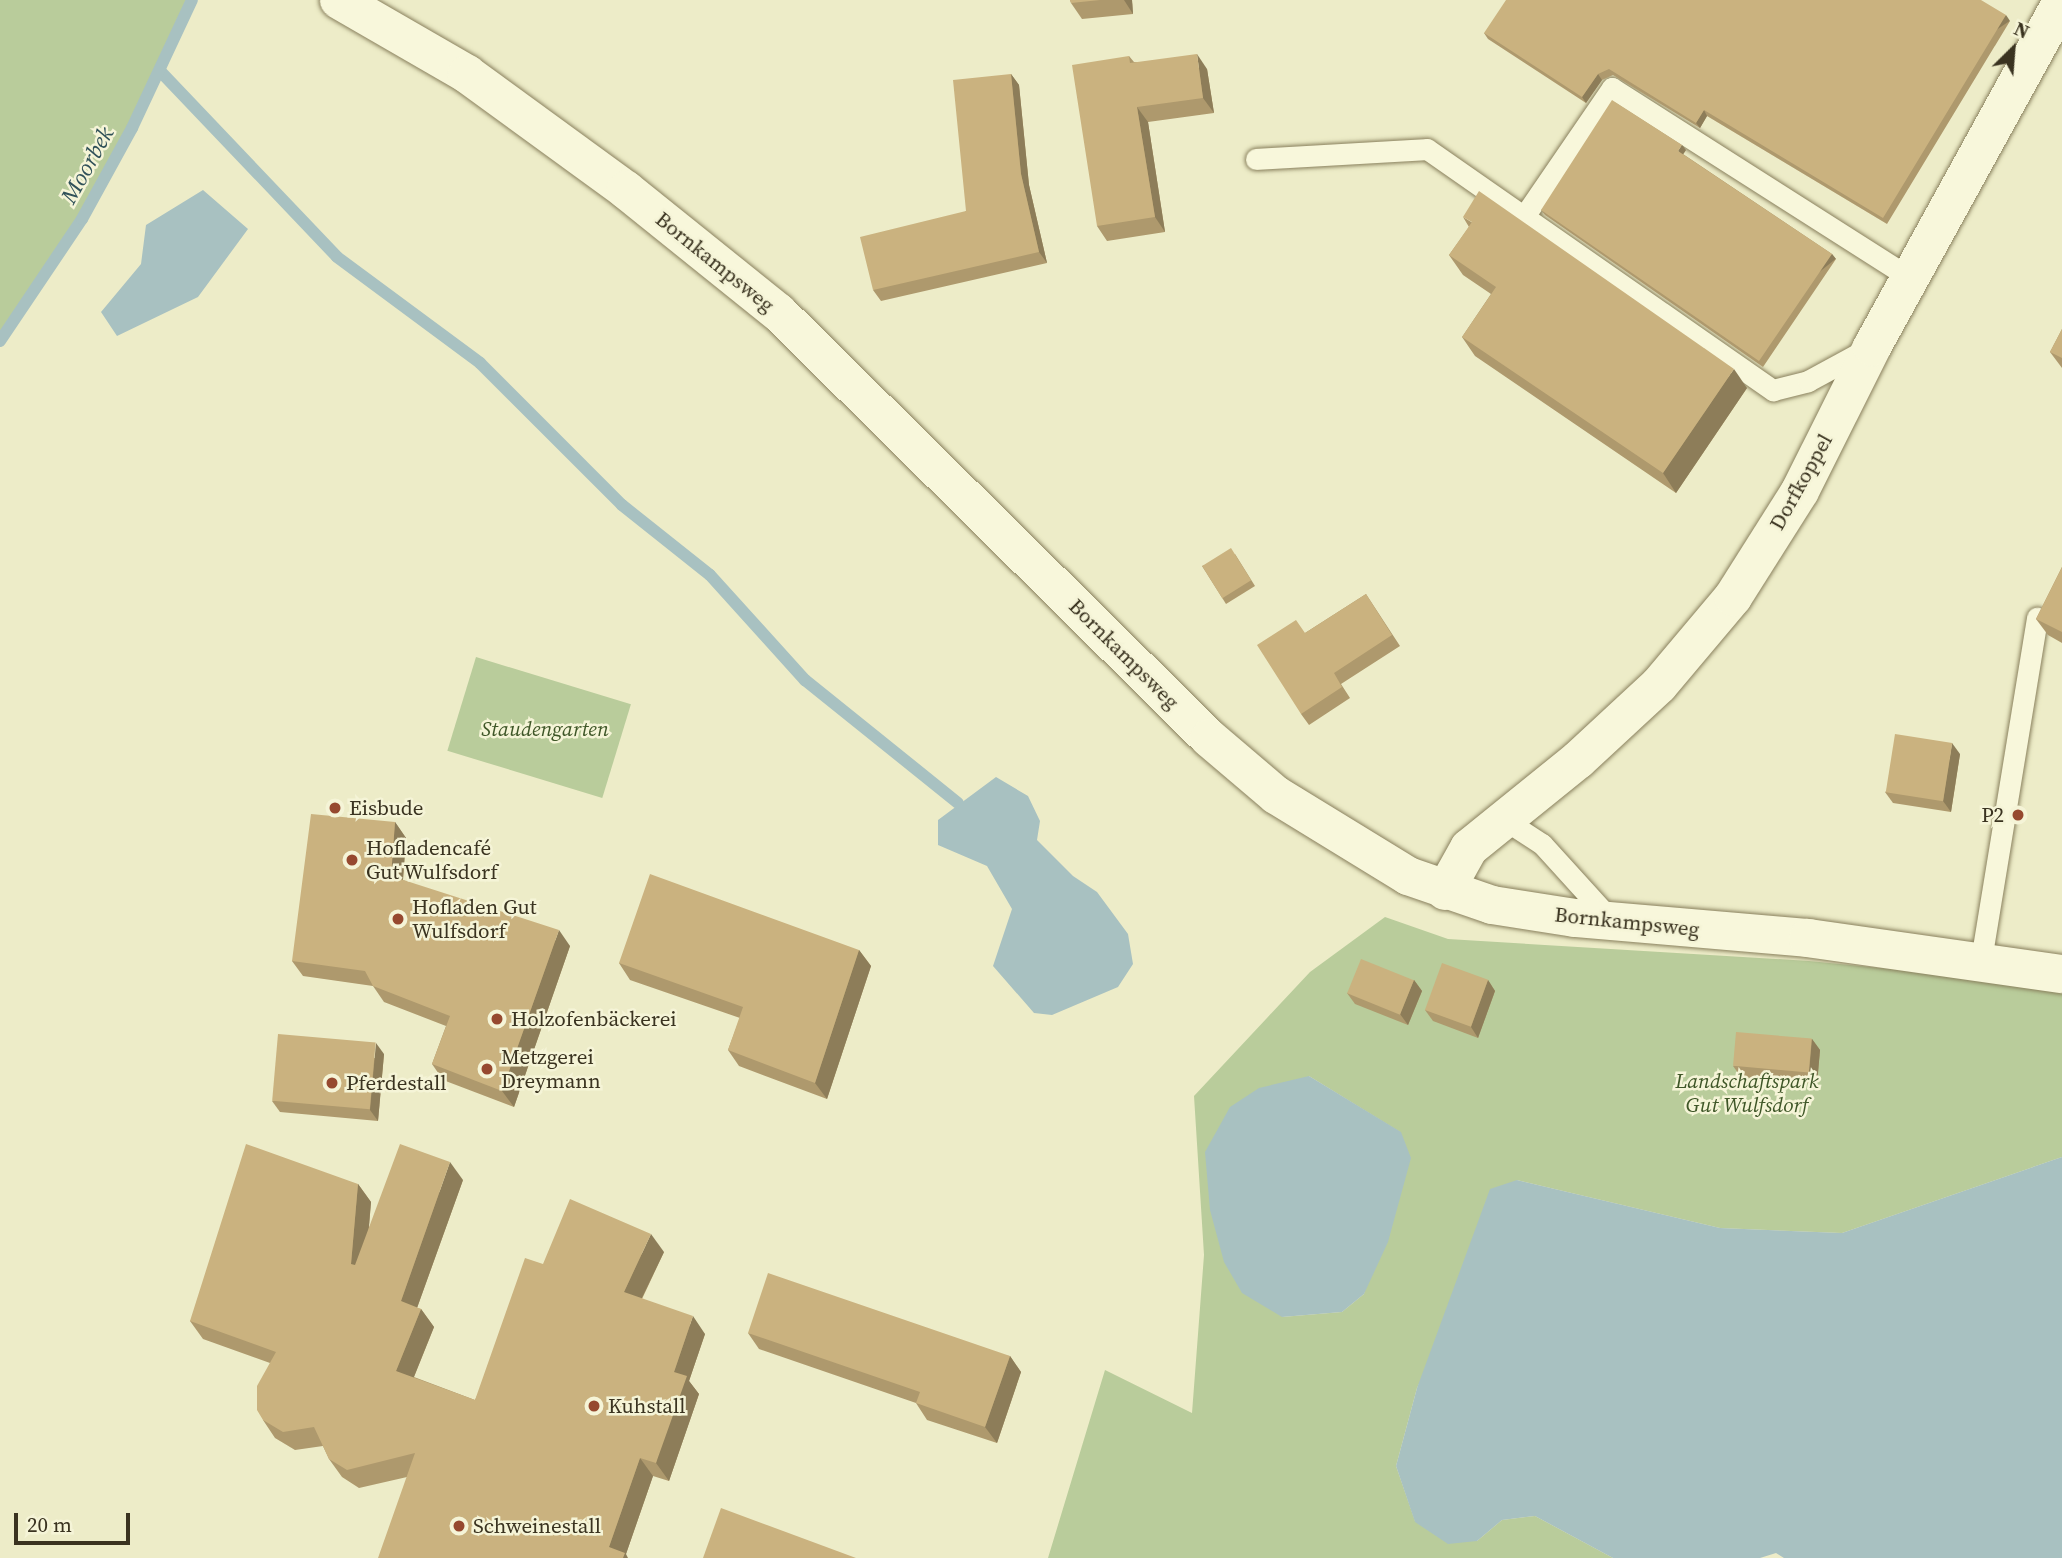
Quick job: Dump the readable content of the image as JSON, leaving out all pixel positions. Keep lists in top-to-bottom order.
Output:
{
  "streets": {
    "street": ["Bornkampsweg", "Dorfkoppel"]
  },
  "crossings": [
    ["Bornkampsweg", "Dorfkoppel"]
  ],
  "water": ["Moorbek"],
  "parks": ["Staudengarten", "Landschaftspark Gut Wulfsdorf"],
  "places": [
    "Eisbude",
    "P2",
    "Hofladencafé Gut Wulfsdorf",
    "Hofladen Gut Wulfsdorf",
    "Holzofenbäckerei",
    "Metzgerei Dreymann",
    "Pferdestall",
    "Kuhstall",
    "Schweinestall"
  ],
  "scale_bar": "20 m",
  "north": "top right"
}
